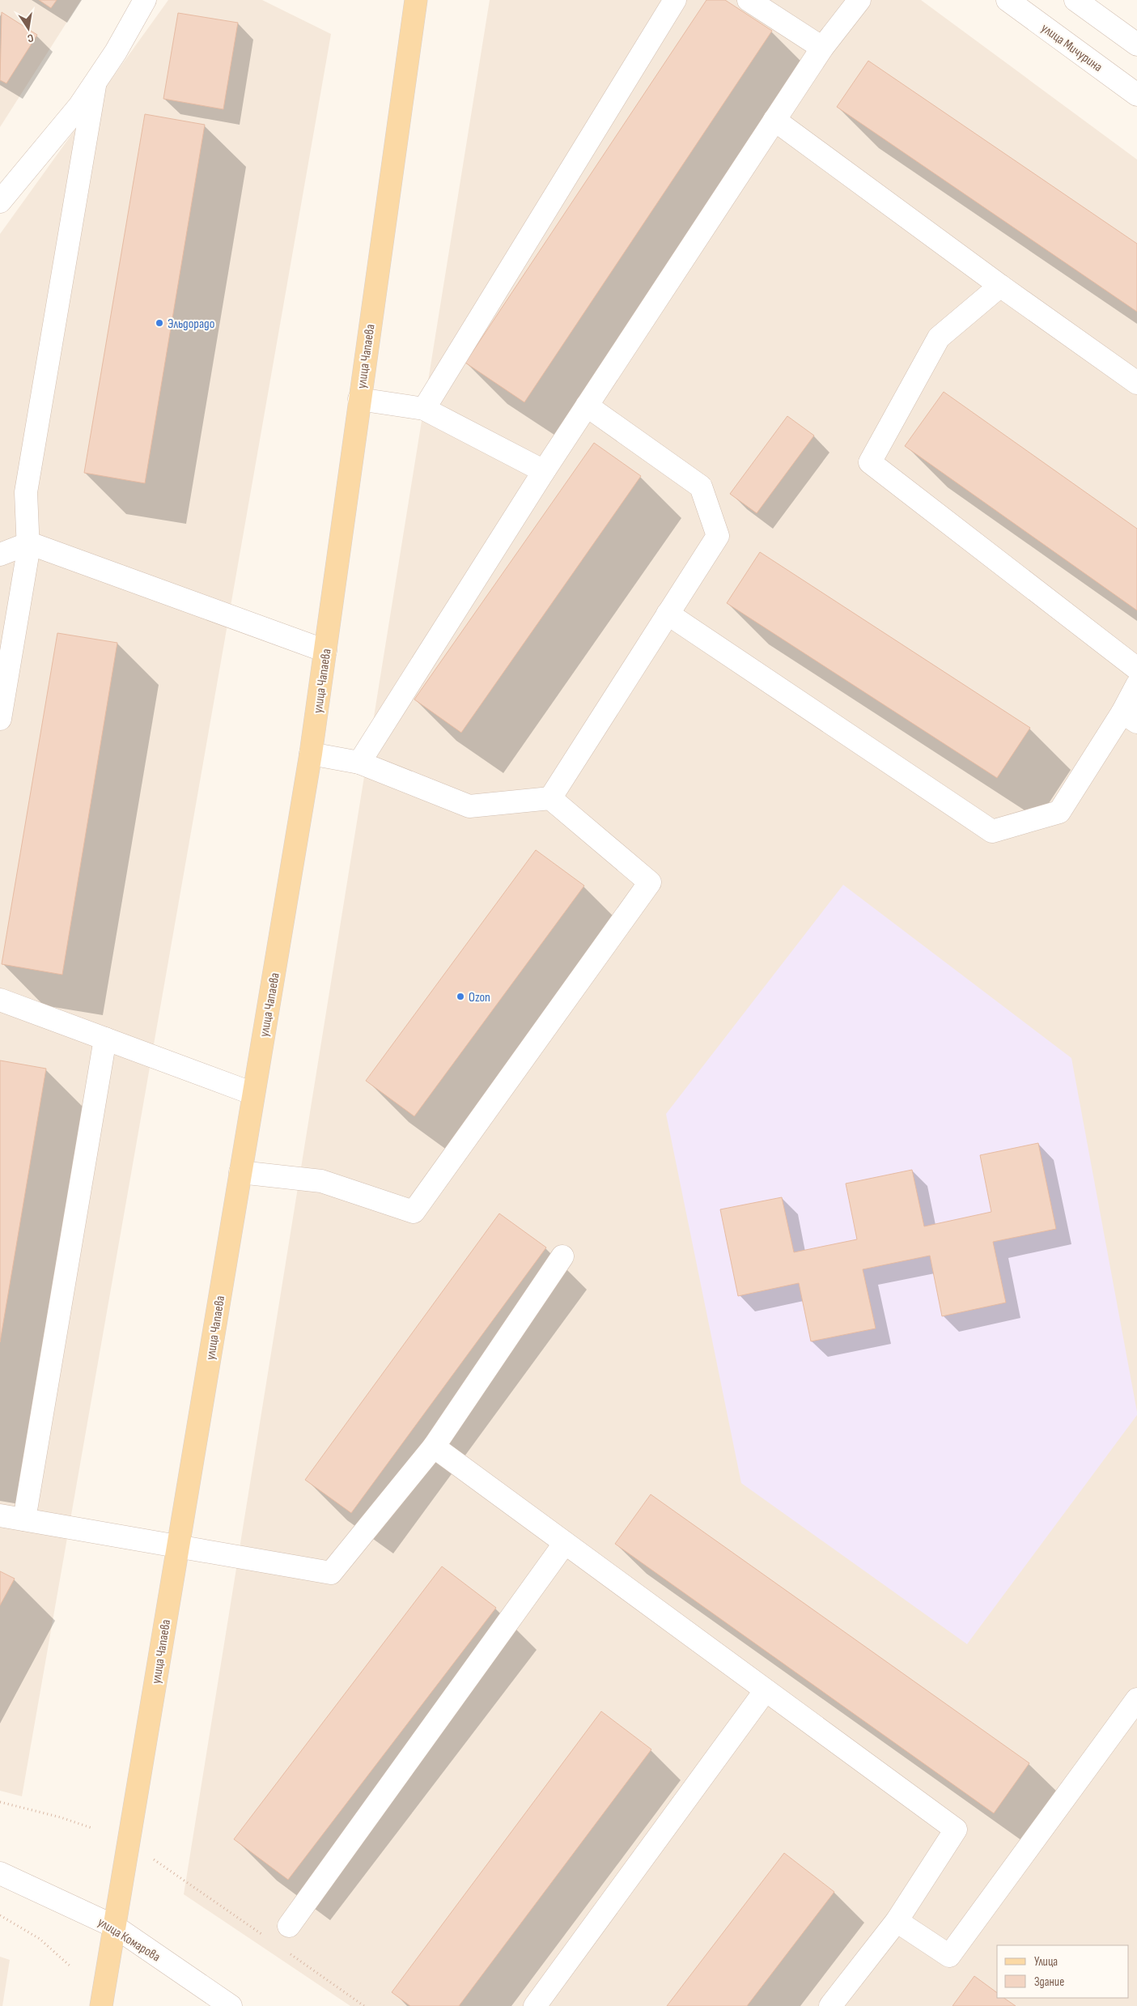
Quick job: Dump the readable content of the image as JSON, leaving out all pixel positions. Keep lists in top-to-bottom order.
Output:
{
  "streets": {
    "main road": ["улица Чапаева"],
    "street": ["улица Мичурина", "улица Комарова"]
  },
  "crossings": [
    ["улица Чапаева", "улица Комарова"]
  ],
  "places": ["Эльдорадо", "Ozon"],
  "legend": ["Улица", "Здание"],
  "north": "bottom"
}
